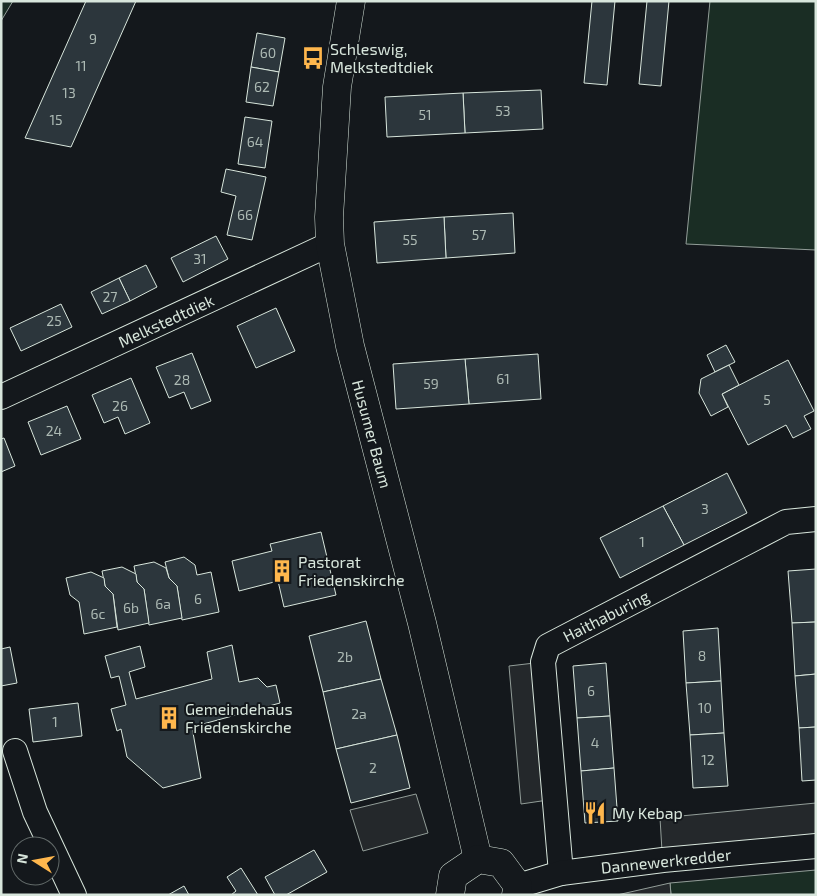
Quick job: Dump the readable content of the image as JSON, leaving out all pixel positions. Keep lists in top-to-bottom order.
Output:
{
  "streets": {
    "street": [
      "Melkstedtdiek",
      "Husumer Baum",
      "Haithaburing",
      "Dannewerkredder"
    ]
  },
  "crossings": [
    ["Melkstedtdiek", "Husumer Baum"],
    ["Haithaburing", "Dannewerkredder"]
  ],
  "places": {
    "bus stop": ["Schleswig, Melkstedtdiek"],
    "building": ["Pastorat Friedenskirche", "Gemeindehaus Friedenskirche"],
    "restaurant": ["My Kebap"]
  },
  "house_numbers": [
    "9",
    "60",
    "11",
    "62",
    "13",
    "53",
    "51",
    "15",
    "64",
    "66",
    "57",
    "55",
    "31",
    "27",
    "25",
    "61",
    "28",
    "59",
    "5",
    "26",
    "24",
    "3",
    "1",
    "6",
    "6a",
    "6b",
    "6c",
    "8",
    "2b",
    "6",
    "10",
    "2a",
    "1",
    "4",
    "12",
    "2"
  ],
  "north": "left"
}
